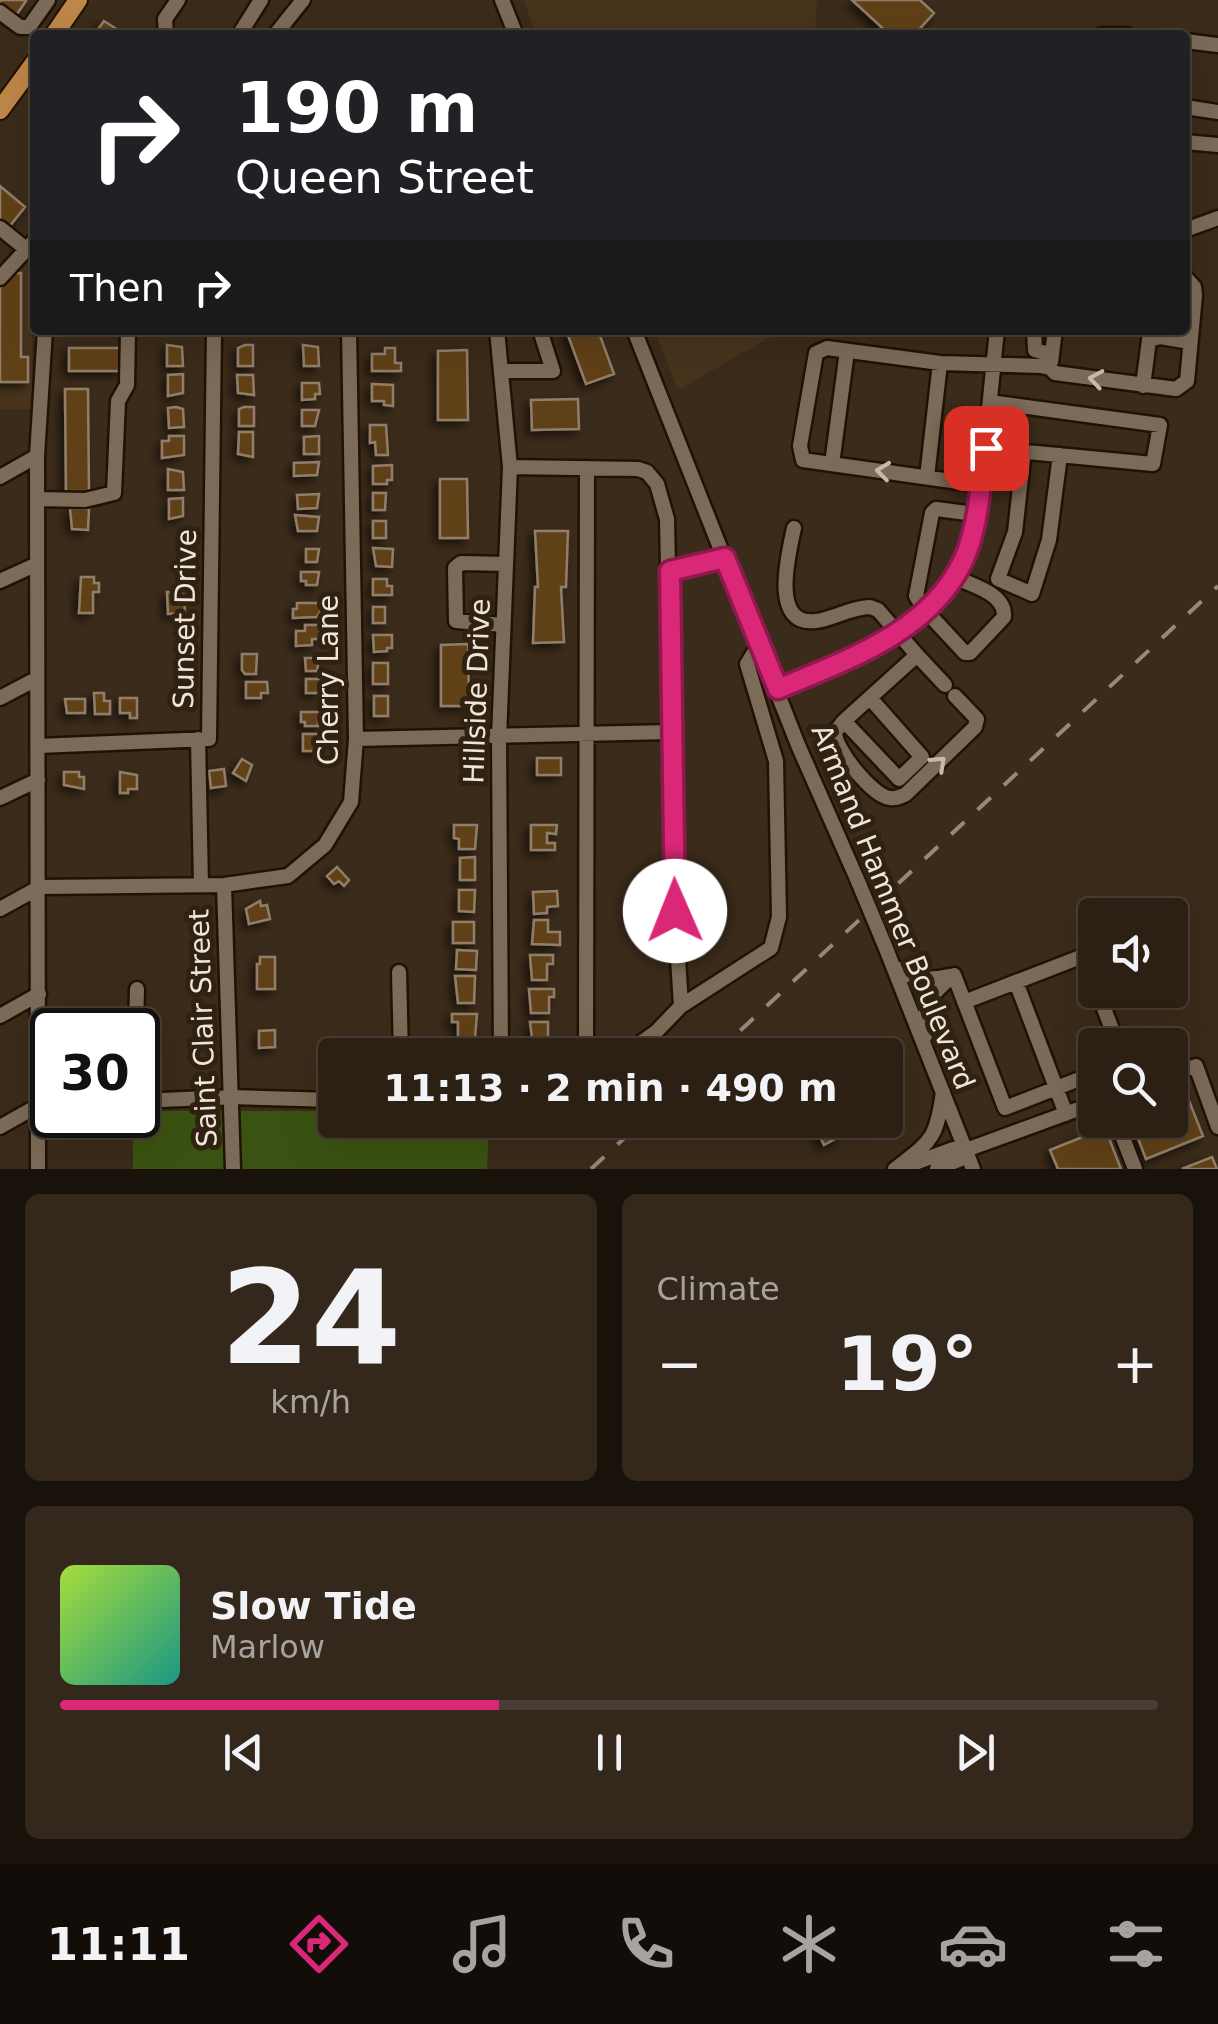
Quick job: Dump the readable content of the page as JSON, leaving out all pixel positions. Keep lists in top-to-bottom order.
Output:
{
  "streets": {
    "street": [
      "Sunset Drive",
      "Cherry Lane",
      "Hillside Drive",
      "Armand Hammer Boulevard",
      "Saint Clair Street"
    ]
  },
  "crossings": [
    ["Cherry Lane", "Saint Clair Street"]
  ],
  "page": {
    "turn": ["190 m", "Queen Street"],
    "then": "Then",
    "limit": "30",
    "trip": "11:13 · 2 min · 490 m",
    "tile": [
      ["24", "km/h"],
      "Climate"
    ],
    "heat": ["−", "19°", "+"],
    "song": ["Slow Tide", "Marlow"],
    "tabs": "11:11"
  }
}
